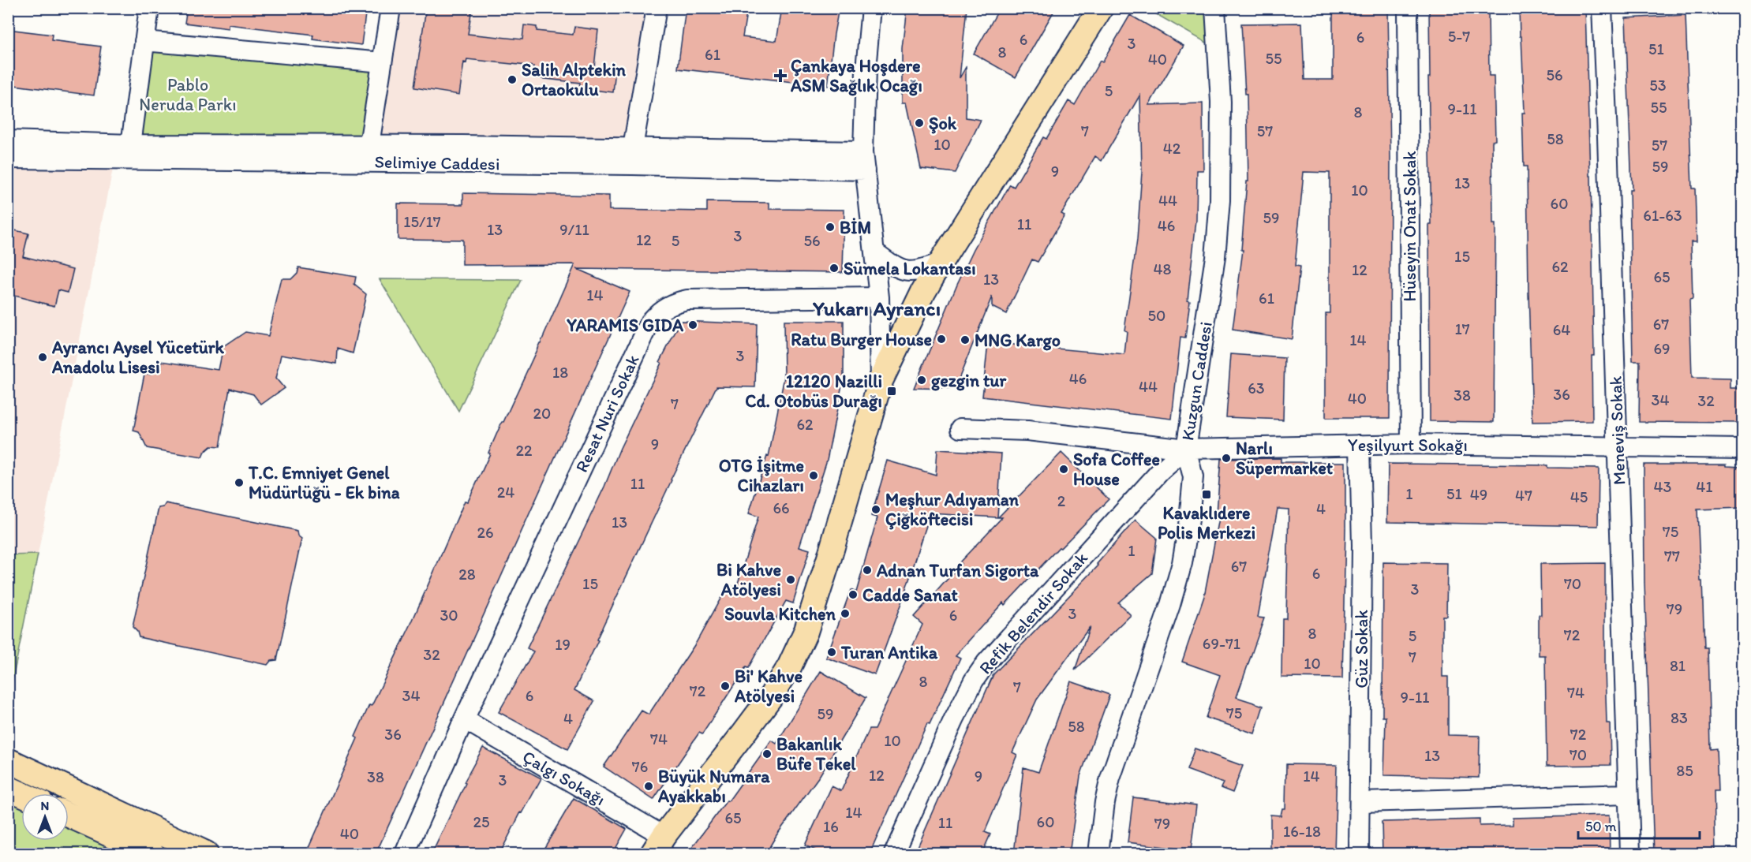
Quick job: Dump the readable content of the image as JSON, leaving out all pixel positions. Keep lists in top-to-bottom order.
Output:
{
  "streets": {
    "street": [
      "Selimiye Caddesi",
      "Hüseyin Onat Sokak",
      "Kuzgun Caddesi",
      "Resat Nuri Sokak",
      "Meneviş Sokak",
      "Yeşilyurt Sokağı",
      "Refik Belendir Sokak",
      "Güz Sokak",
      "Çalgı Sokağı"
    ]
  },
  "crossings": [
    ["Hüseyin Onat Sokak", "Yeşilyurt Sokağı"],
    ["Kuzgun Caddesi", "Yeşilyurt Sokağı"],
    ["Kuzgun Caddesi", "Refik Belendir Sokak"],
    ["Resat Nuri Sokak", "Çalgı Sokağı"],
    ["Meneviş Sokak", "Yeşilyurt Sokağı"],
    ["Yeşilyurt Sokağı", "Refik Belendir Sokak"],
    ["Yeşilyurt Sokağı", "Güz Sokak"]
  ],
  "districts": ["Yukarı Ayrancı"],
  "parks": ["Pablo Neruda Parkı"],
  "places": {
    "health": ["Çankaya Hoşdere ASM Sağlık Ocağı"],
    "other": [
      "Salih Alptekin Ortaokulu",
      "Şok",
      "BİM",
      "Sümela Lokantası",
      "YARAMIS GIDA",
      "Ratu Burger House",
      "MNG Kargo",
      "Ayrancı Aysel Yücetürk Anadolu Lisesi",
      "gezgin tur",
      "Narlı Süpermarket",
      "Sofa Coffee House",
      "OTG İşitme Cihazları",
      "T.C. Emniyet Genel Müdürlüğü - Ek bina",
      "Meşhur Adıyaman Çiğköftecisi",
      "Adnan Turfan Sigorta",
      "Bi Kahve Atölyesi",
      "Cadde Sanat",
      "Souvla Kitchen",
      "Turan Antika",
      "Bi' Kahve Atölyesi",
      "Bakanlık Büfe Tekel",
      "Büyük Numara Ayakkabı"
    ],
    "transit": ["12120 Nazilli Cd. Otobüs Durağı", "Kavaklıdere Polis Merkezi"]
  },
  "house_numbers": [
    "5-7",
    "6",
    "6",
    "3",
    "51",
    "8",
    "61",
    "55",
    "40",
    "56",
    "53",
    "5",
    "55",
    "9-11",
    "8",
    "7",
    "57",
    "58",
    "10",
    "57",
    "42",
    "59",
    "9",
    "13",
    "10",
    "44",
    "60",
    "61-63",
    "59",
    "15/17",
    "11",
    "46",
    "13",
    "9/11",
    "3",
    "12",
    "5",
    "56",
    "15",
    "62",
    "48",
    "12",
    "65",
    "13",
    "14",
    "61",
    "50",
    "67",
    "17",
    "64",
    "14",
    "69",
    "3",
    "18",
    "46",
    "44",
    "63",
    "36",
    "38",
    "40",
    "34",
    "32",
    "7",
    "20",
    "62",
    "9",
    "22",
    "11",
    "43",
    "41",
    "24",
    "1",
    "51",
    "49",
    "47",
    "45",
    "2",
    "66",
    "4",
    "13",
    "75",
    "26",
    "1",
    "77",
    "67",
    "6",
    "28",
    "15",
    "70",
    "3",
    "79",
    "3",
    "30",
    "6",
    "8",
    "72",
    "5",
    "69-71",
    "19",
    "32",
    "7",
    "10",
    "81",
    "8",
    "7",
    "72",
    "74",
    "34",
    "6",
    "9-11",
    "75",
    "59",
    "83",
    "4",
    "58",
    "36",
    "72",
    "74",
    "10",
    "70",
    "13",
    "76",
    "85",
    "12",
    "9",
    "14",
    "38",
    "3",
    "14",
    "65",
    "25",
    "60",
    "11",
    "79",
    "16",
    "16-18",
    "40"
  ],
  "scale_bar": "50 m",
  "north": "top"
}
